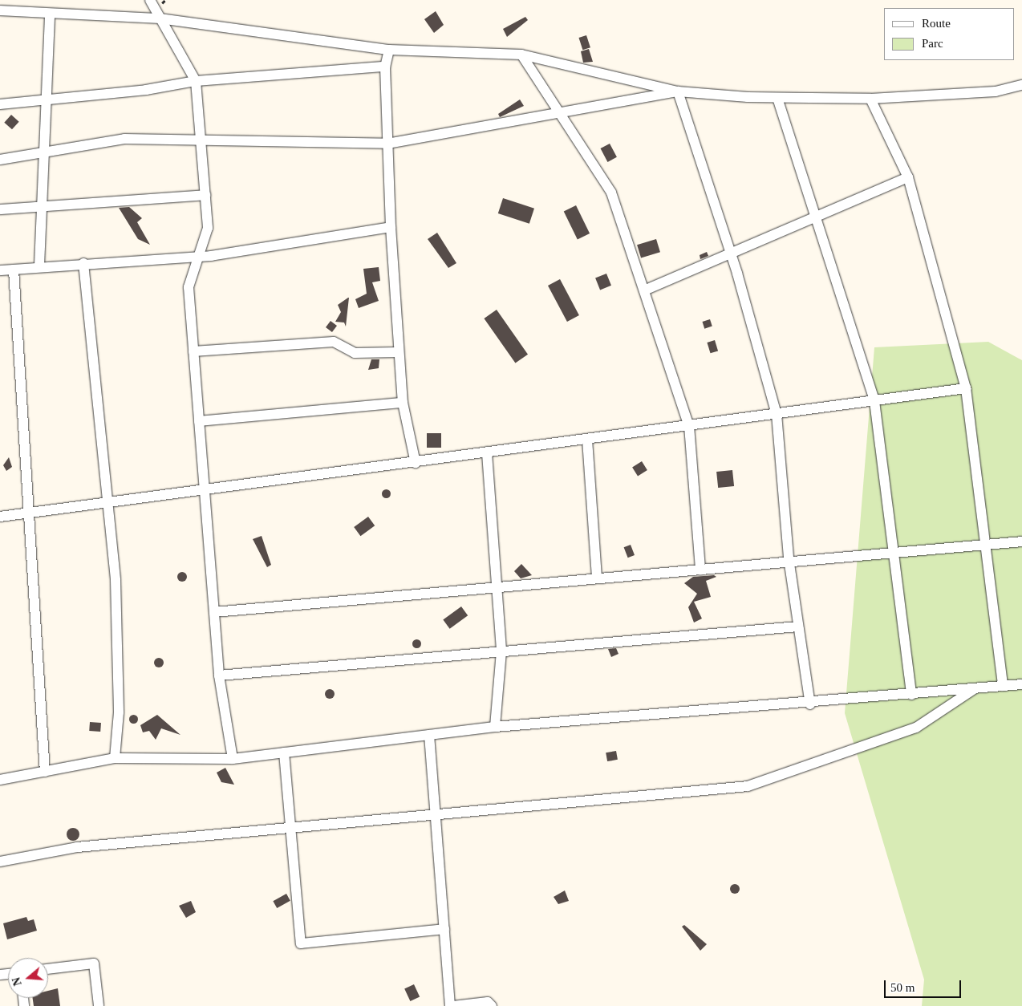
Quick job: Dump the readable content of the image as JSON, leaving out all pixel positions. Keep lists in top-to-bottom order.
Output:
{
  "legend": ["Route", "Parc"],
  "scale_bar": "50 m",
  "north": "left"
}
